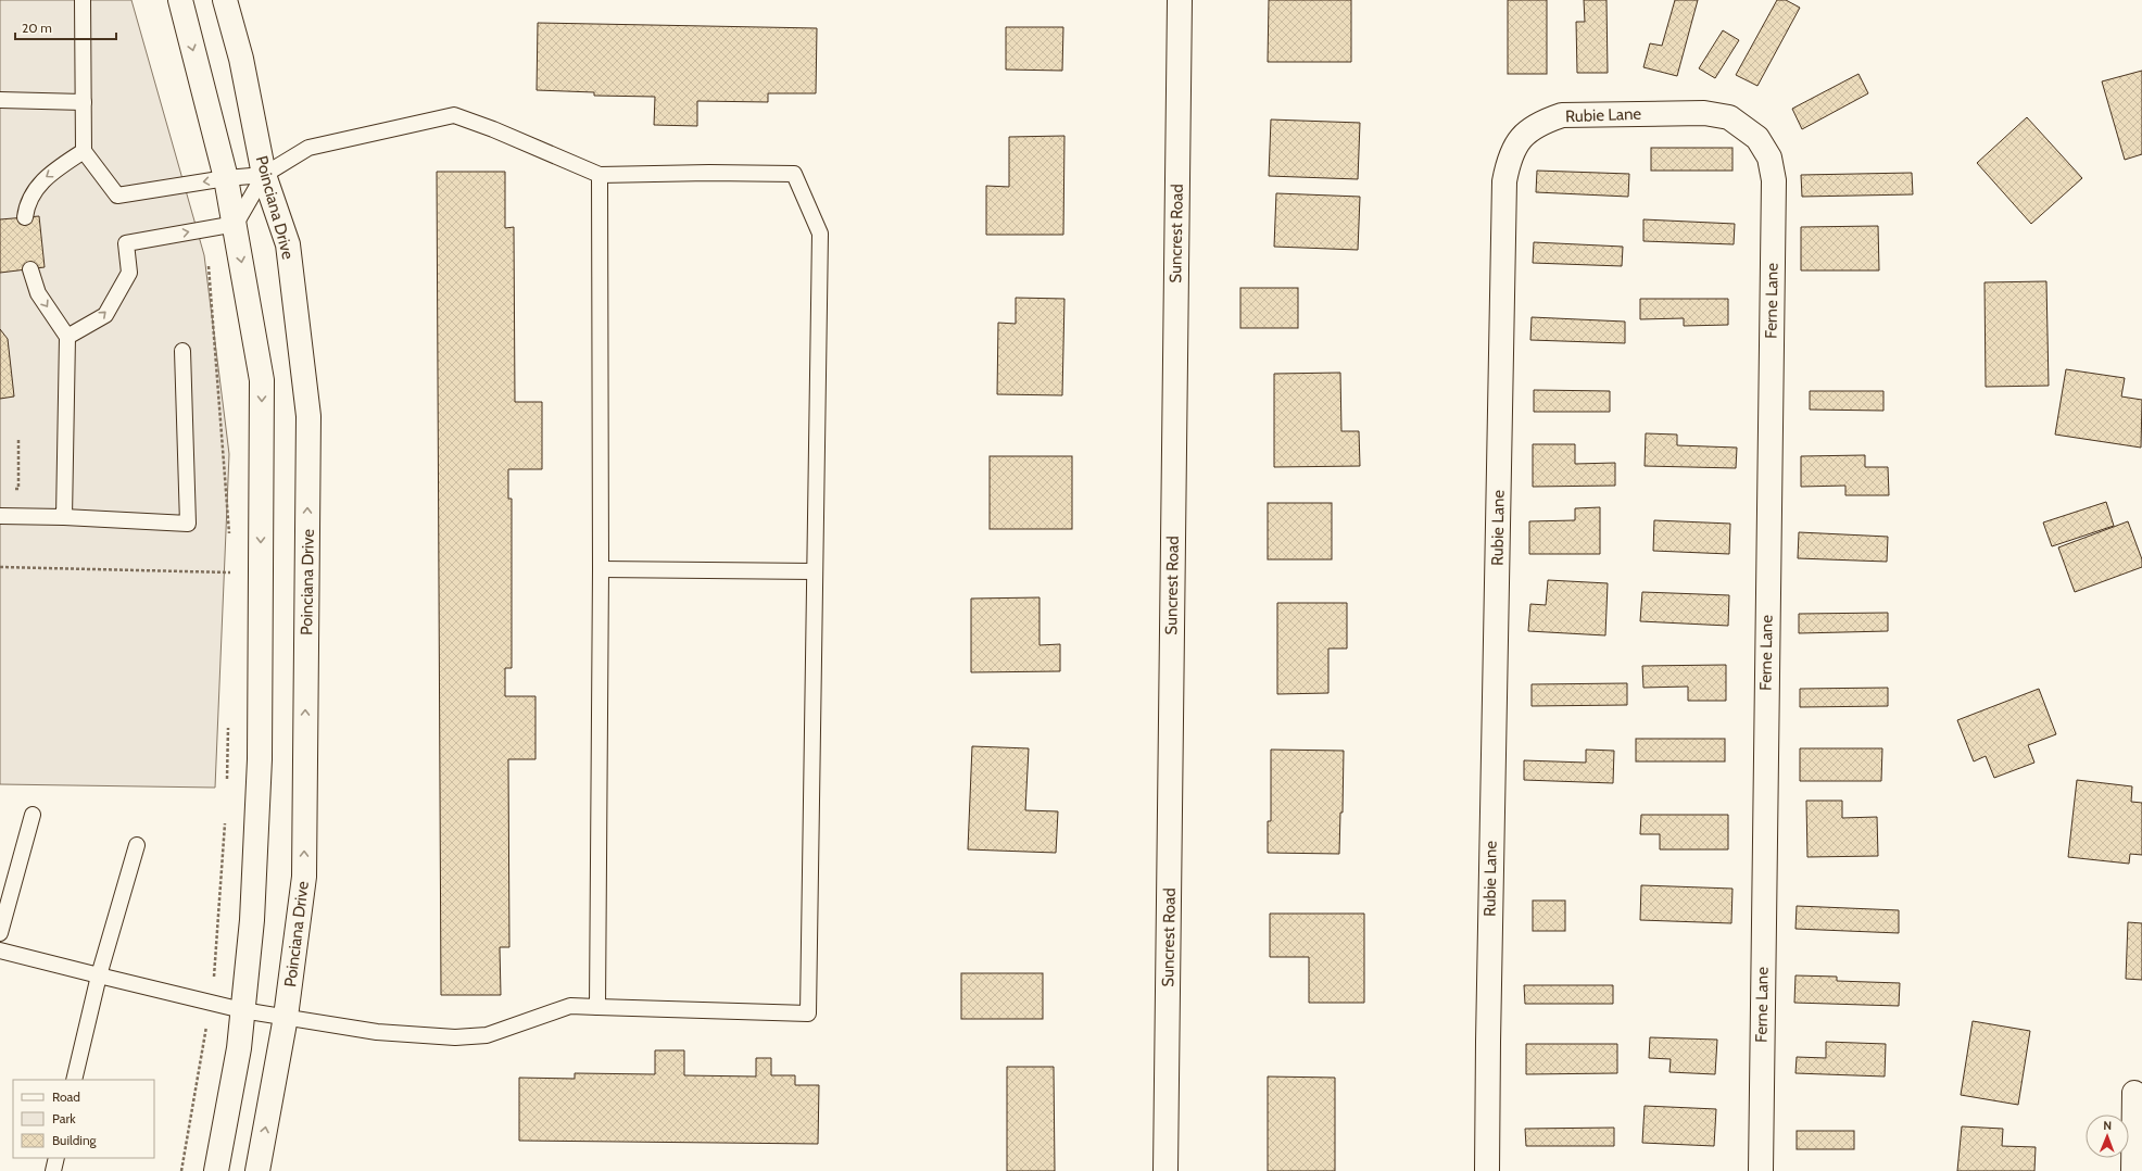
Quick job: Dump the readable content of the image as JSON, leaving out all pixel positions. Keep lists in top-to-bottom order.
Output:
{
  "streets": {
    "street": [
      "Rubie Lane",
      "Poinciana Drive",
      "Suncrest Road",
      "Ferne Lane"
    ]
  },
  "crossings": [
    ["Rubie Lane", "Ferne Lane"]
  ],
  "legend": ["Road", "Park", "Building"],
  "scale_bar": "20 m",
  "north": "top"
}
